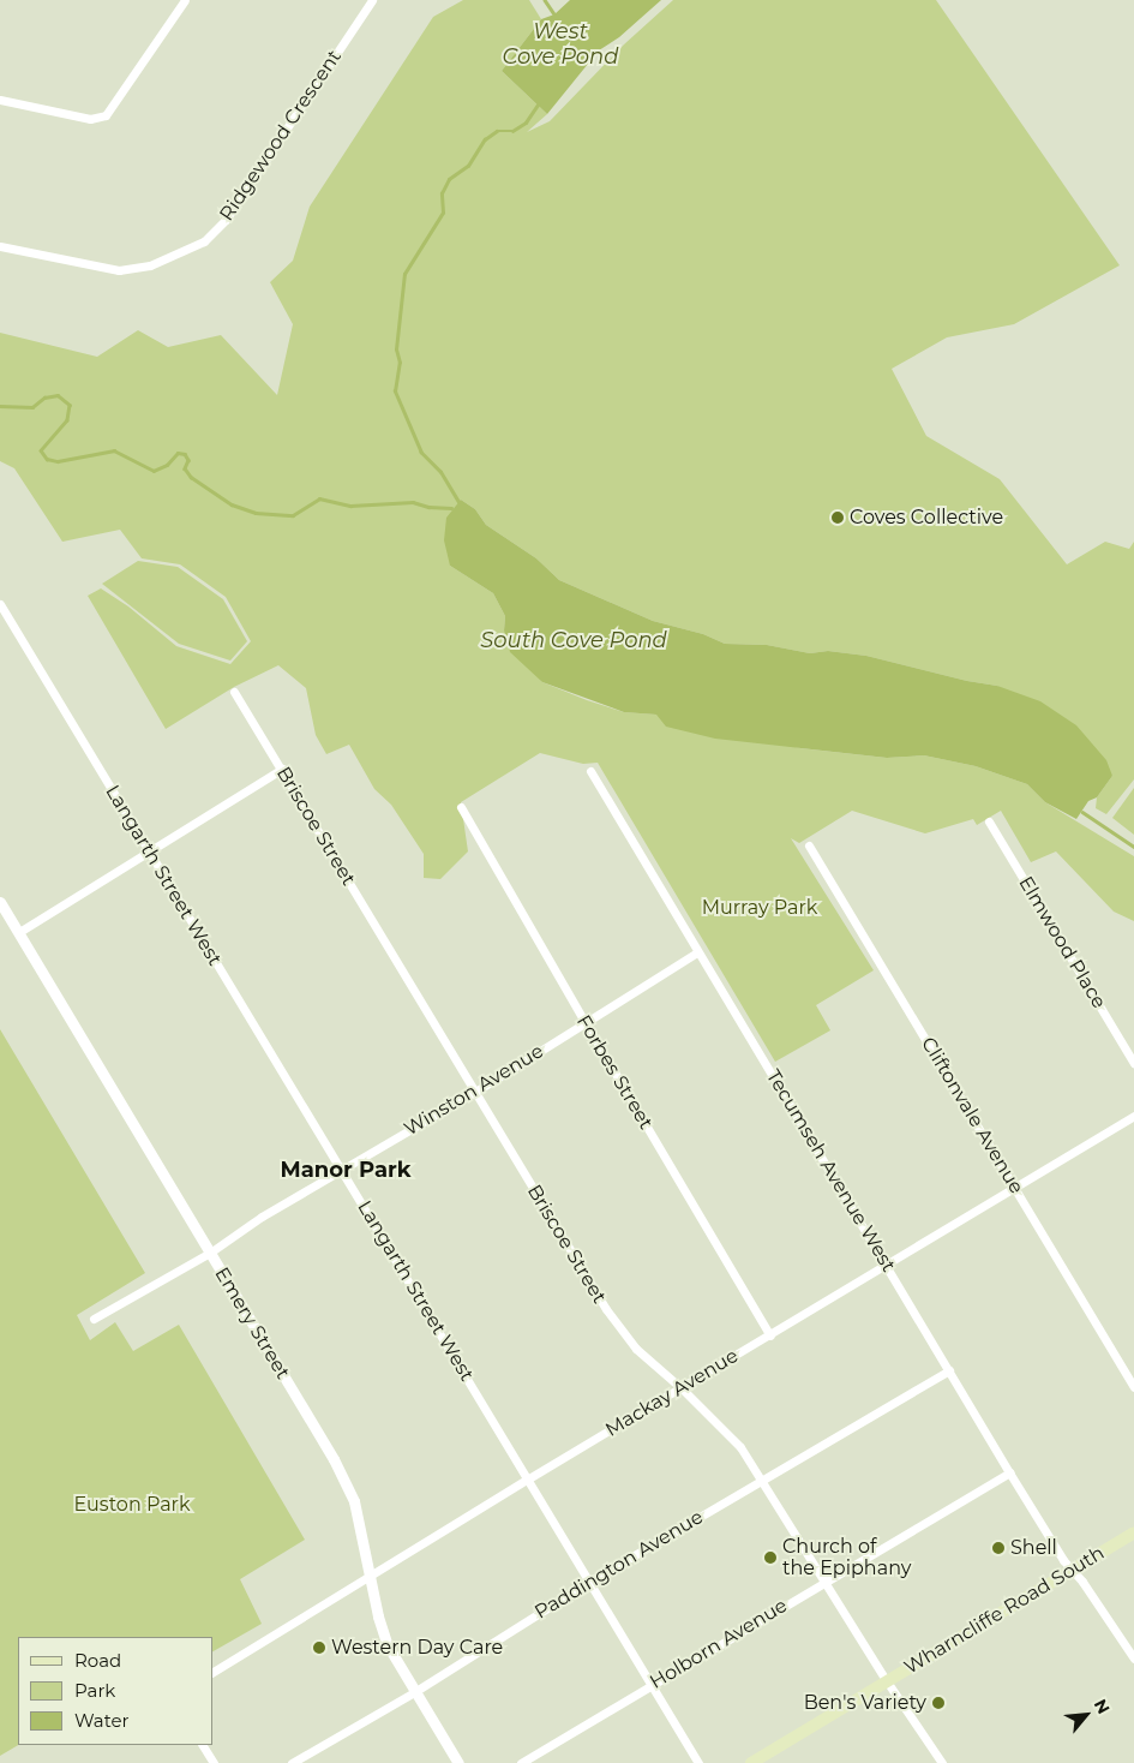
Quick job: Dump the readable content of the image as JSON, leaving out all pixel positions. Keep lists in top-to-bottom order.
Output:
{
  "streets": {
    "main road": ["Wharncliffe Road South"],
    "street": [
      "Ridgewood Crescent",
      "Briscoe Street",
      "Langarth Street West",
      "Elmwood Place",
      "Forbes Street",
      "Winston Avenue",
      "Cliftonvale Avenue",
      "Tecumseh Avenue West",
      "Emery Street",
      "Mackay Avenue",
      "Paddington Avenue",
      "Holborn Avenue"
    ]
  },
  "crossings": [
    ["Briscoe Street", "Winston Avenue"],
    ["Briscoe Street", "Mackay Avenue"],
    ["Briscoe Street", "Paddington Avenue"],
    ["Briscoe Street", "Wharncliffe Road South"],
    ["Briscoe Street", "Holborn Avenue"],
    ["Langarth Street West", "Winston Avenue"],
    ["Langarth Street West", "Mackay Avenue"],
    ["Langarth Street West", "Paddington Avenue"],
    ["Langarth Street West", "Holborn Avenue"],
    ["Forbes Street", "Winston Avenue"],
    ["Forbes Street", "Mackay Avenue"],
    ["Winston Avenue", "Tecumseh Avenue West"],
    ["Winston Avenue", "Emery Street"],
    ["Cliftonvale Avenue", "Mackay Avenue"],
    ["Tecumseh Avenue West", "Mackay Avenue"],
    ["Tecumseh Avenue West", "Paddington Avenue"],
    ["Tecumseh Avenue West", "Wharncliffe Road South"],
    ["Tecumseh Avenue West", "Holborn Avenue"],
    ["Emery Street", "Mackay Avenue"],
    ["Emery Street", "Paddington Avenue"]
  ],
  "districts": ["Manor Park"],
  "water": ["West Cove Pond", "South Cove Pond"],
  "parks": ["Murray Park", "Euston Park"],
  "places": [
    "Coves Collective",
    "Shell",
    "Church of the Epiphany",
    "Western Day Care",
    "Ben's Variety"
  ],
  "legend": ["Road", "Park", "Water"],
  "north": "top right"
}
